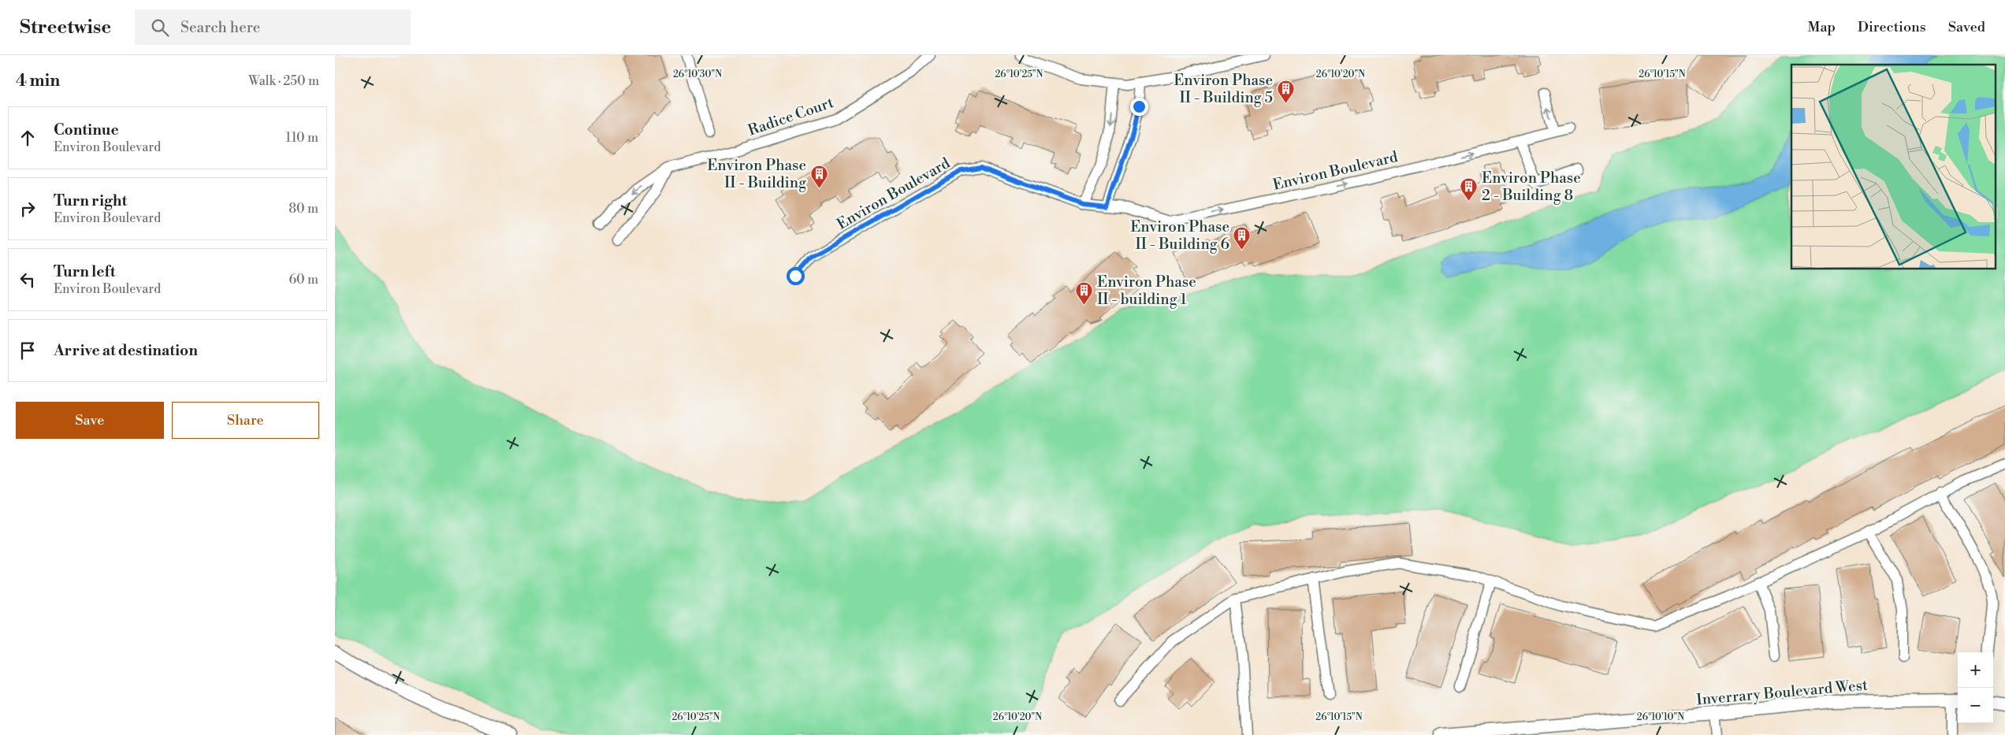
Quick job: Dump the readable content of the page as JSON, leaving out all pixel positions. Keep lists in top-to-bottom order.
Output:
{
  "streets": {
    "street": ["Radice Court", "Environ Boulevard", "Inverrary Boulevard West"]
  },
  "one_way": ["Environ Boulevard"],
  "places": {
    "building": [
      "Environ Phase II - Building 5",
      "Environ Phase II - Building",
      "Environ Phase 2 - Building 8",
      "Environ Phase II - Building 6",
      "Environ Phase II - building 1"
    ]
  },
  "page": {
    "header": "Streetwise",
    "search": "Search here",
    "nav": ["Map", "Directions", "Saved"],
    "heading": ["4 min", "Walk · 250 m"],
    "list": [
      ["Continue", "Environ Boulevard", "110 m"],
      ["Turn right", "Environ Boulevard", "80 m"],
      ["Turn left", "Environ Boulevard", "60 m"],
      "Arrive at destination"
    ],
    "buttons": ["Save", "Share"],
    "map_buttons": ["+", "−"]
  },
  "coordinates": [
    "26°10'30\"N",
    "26°10'25\"N",
    "26°10'20\"N",
    "26°10'15\"N",
    "26°10'10\"N"
  ]
}
